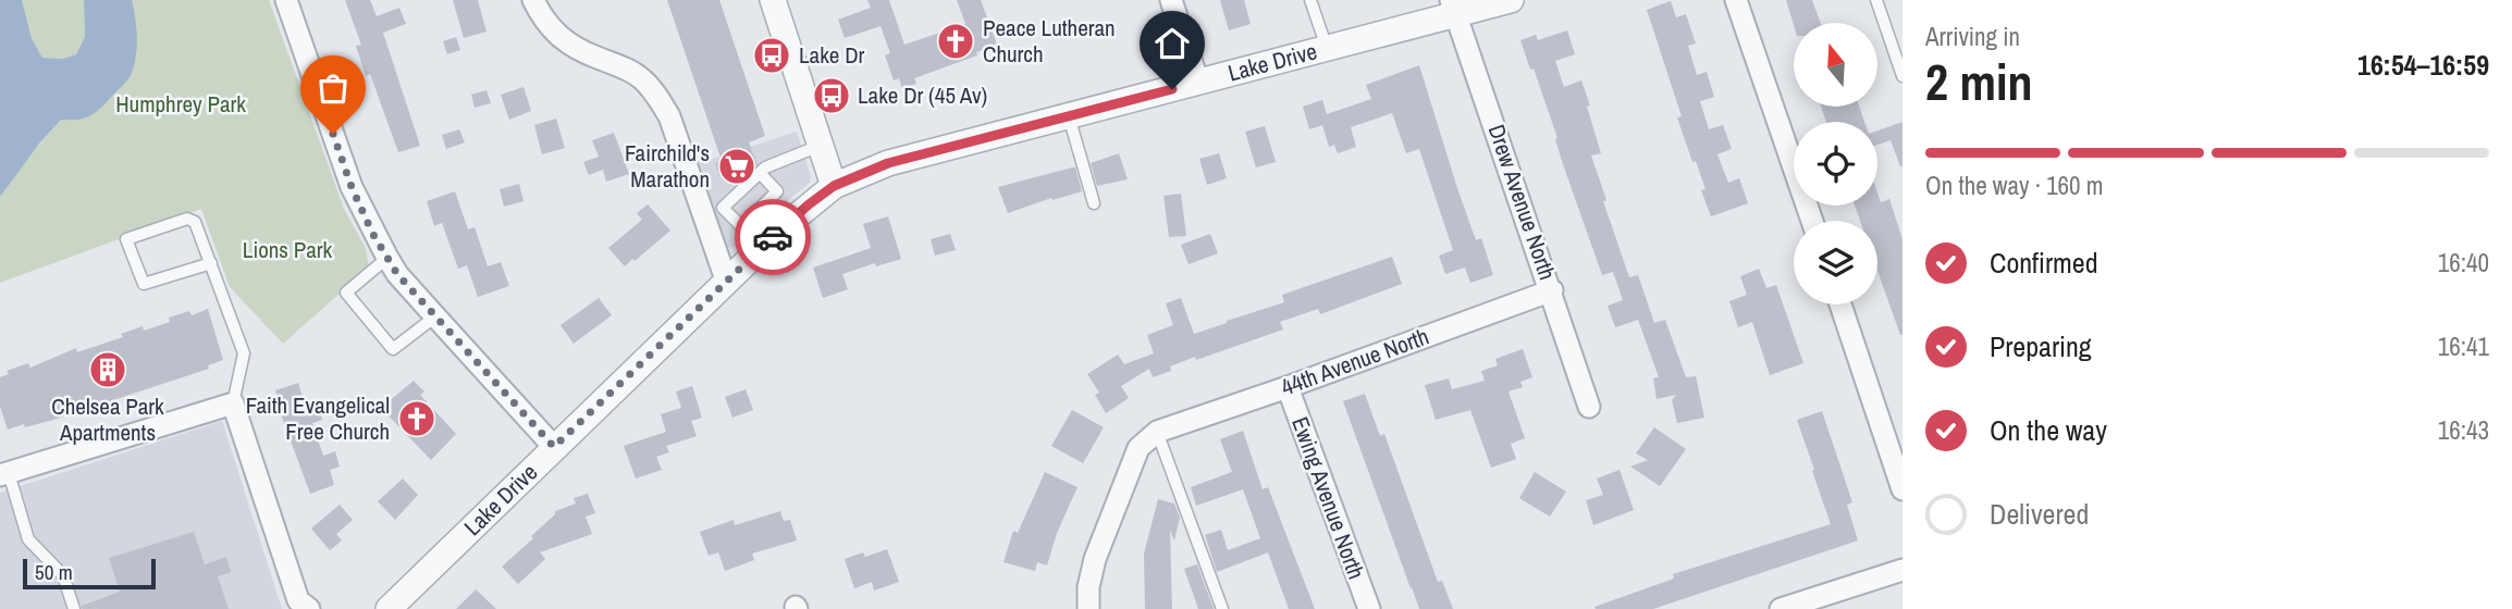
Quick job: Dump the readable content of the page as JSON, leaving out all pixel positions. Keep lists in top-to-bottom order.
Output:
{
  "streets": {
    "street": [
      "Lake Drive",
      "Drew Avenue North",
      "44th Avenue North",
      "Ewing Avenue North"
    ]
  },
  "crossings": [
    ["Lake Drive", "Drew Avenue North"],
    ["Drew Avenue North", "44th Avenue North"],
    ["44th Avenue North", "Ewing Avenue North"]
  ],
  "parks": ["Humphrey Park", "Lions Park"],
  "places": {
    "church": ["Peace Lutheran Church", "Faith Evangelical Free Church"],
    "bus stop": ["Lake Dr", "Lake Dr (45 Av)"],
    "supermarket": ["Fairchild's Marathon"],
    "building": ["Chelsea Park Apartments"]
  },
  "scale_bar": "50 m",
  "north": "top",
  "page": {
    "heading": ["2 min", "Arriving in", "16:54–16:59"],
    "bar": "On the way · 160 m",
    "list": [
      ["Confirmed", "16:40"],
      ["Preparing", "16:41"],
      ["On the way", "16:43"],
      "Delivered"
    ],
    "scale": "50 m"
  }
}
